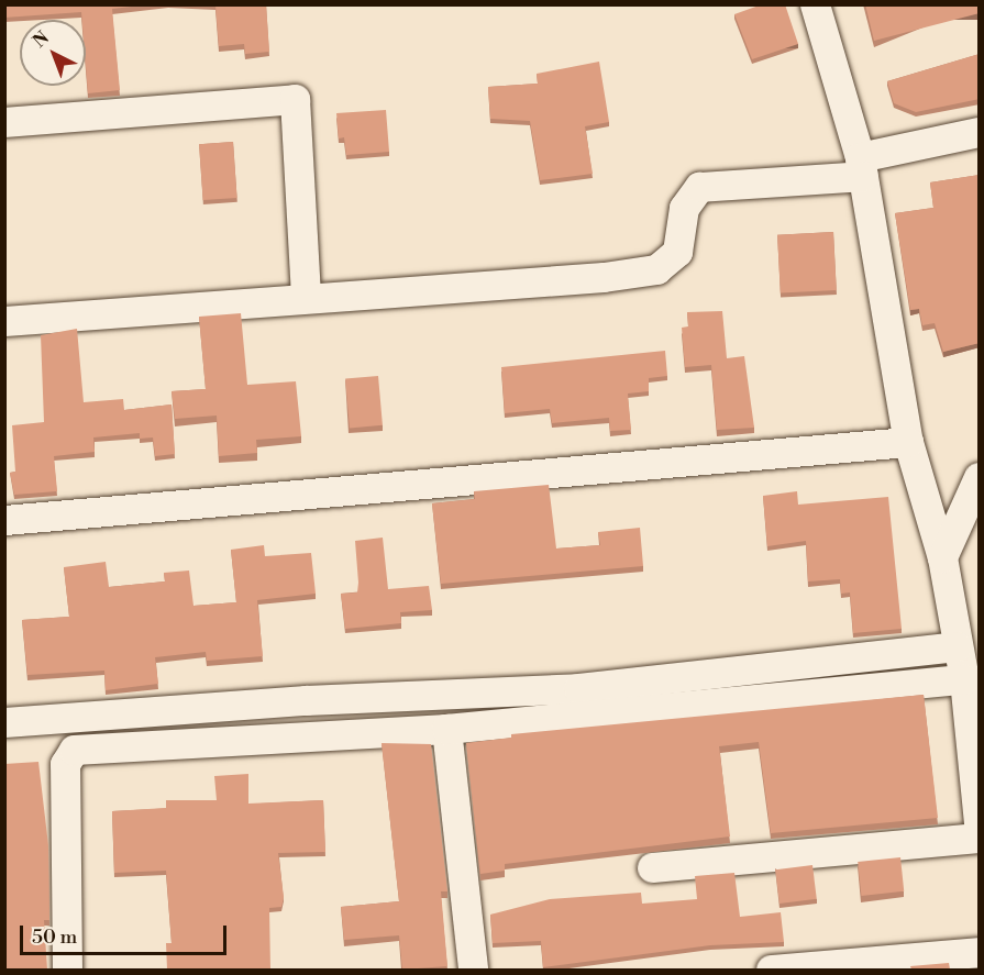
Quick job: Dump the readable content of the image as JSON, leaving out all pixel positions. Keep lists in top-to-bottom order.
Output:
{
  "scale_bar": "50 m",
  "north": "top left"
}
